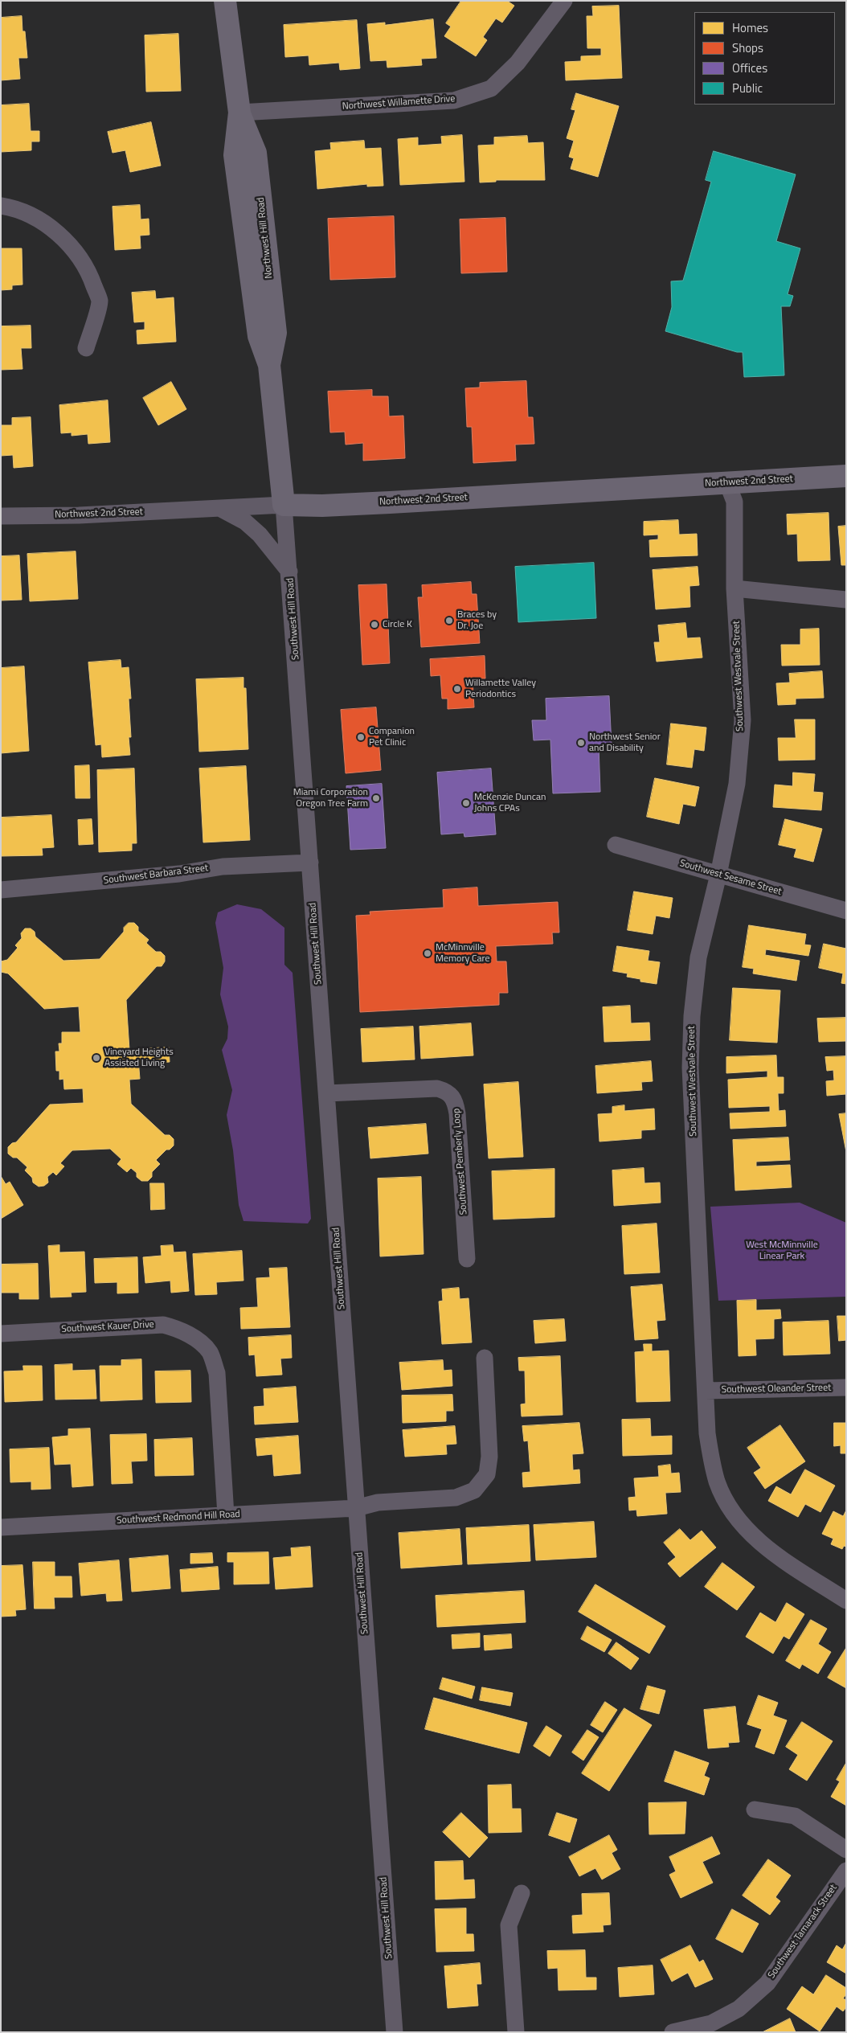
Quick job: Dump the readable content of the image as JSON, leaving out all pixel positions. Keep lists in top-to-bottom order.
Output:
{
  "streets": {
    "main road": ["Northwest Hill Road", "Northwest 2nd Street"],
    "street": [
      "Northwest Willamette Drive",
      "Southwest Hill Road",
      "Southwest Westvale Street",
      "Southwest Barbara Street",
      "Southwest Sesame Street",
      "Southwest Pemberly Loop",
      "Southwest Kauer Drive",
      "Southwest Oleander Street",
      "Southwest Redmond Hill Road",
      "Southwest Tamarack Street"
    ]
  },
  "crossings": [
    ["Northwest Willamette Drive", "Northwest Hill Road"],
    ["Northwest Hill Road", "Northwest 2nd Street"],
    ["Northwest Hill Road", "Southwest Hill Road"],
    ["Northwest 2nd Street", "Southwest Hill Road"],
    ["Northwest 2nd Street", "Southwest Westvale Street"],
    ["Southwest Hill Road", "Southwest Barbara Street"],
    ["Southwest Hill Road", "Southwest Pemberly Loop"],
    ["Southwest Hill Road", "Southwest Redmond Hill Road"],
    ["Southwest Westvale Street", "Southwest Sesame Street"],
    ["Southwest Westvale Street", "Southwest Oleander Street"],
    ["Southwest Kauer Drive", "Southwest Redmond Hill Road"]
  ],
  "parks": ["West McMinnville Linear Park"],
  "places": [
    "Braces by Dr. Joe",
    "Circle K",
    "Willamette Valley Periodontics",
    "Companion Pet Clinic",
    "Northwest Senior and Disability",
    "Miami Corporation Oregon Tree Farm",
    "McKenzie Duncan Johns CPAs",
    "McMinnville Memory Care",
    "Vineyard Heights Assisted Living"
  ],
  "legend": [
    "Homes",
    "Shops",
    "Offices",
    "Public"
  ]
}
